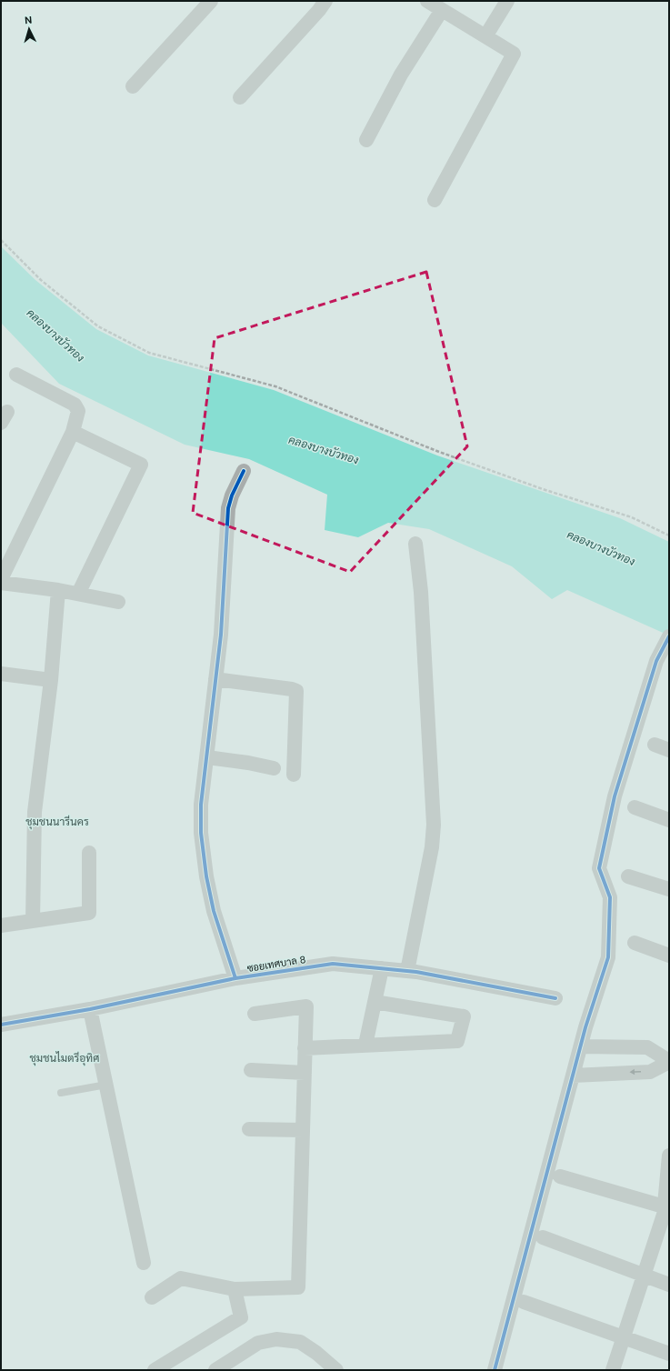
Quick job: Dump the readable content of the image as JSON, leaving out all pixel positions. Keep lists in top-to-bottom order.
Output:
{
  "streets": {
    "street": ["ซอยเทศบาล 8"]
  },
  "districts": ["ชุมชนนารีนคร", "ชุมชนไมตรีอุทิศ"],
  "water": ["คลองบางบัวทอง"],
  "north": "top"
}
